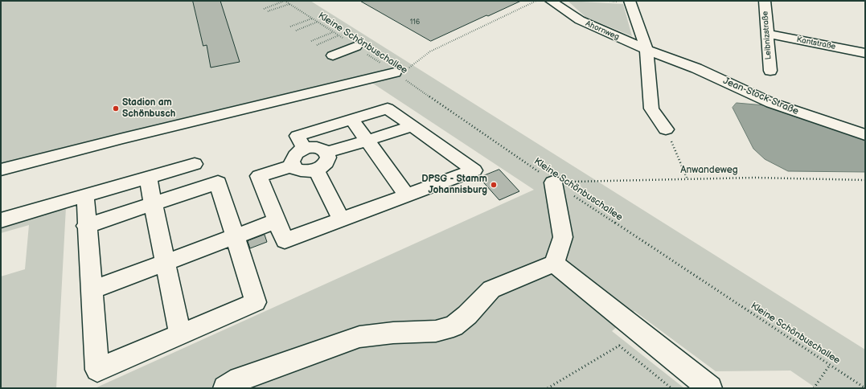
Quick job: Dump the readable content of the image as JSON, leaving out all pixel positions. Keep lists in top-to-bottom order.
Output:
{
  "streets": {
    "street": [
      "Ahornweg",
      "Leibnizstraße",
      "Kantstraße",
      "Jean-Stock-Straße"
    ],
    "path": ["Kleine Schönbuschallee", "Anwandeweg"]
  },
  "crossings": [
    ["Ahornweg", "Jean-Stock-Straße"],
    ["Leibnizstraße", "Kantstraße"],
    ["Kleine Schönbuschallee", "Anwandeweg"]
  ],
  "places": ["Stadion am Schönbusch", "DPSG - Stamm Johannisburg"],
  "house_numbers": ["116"]
}
